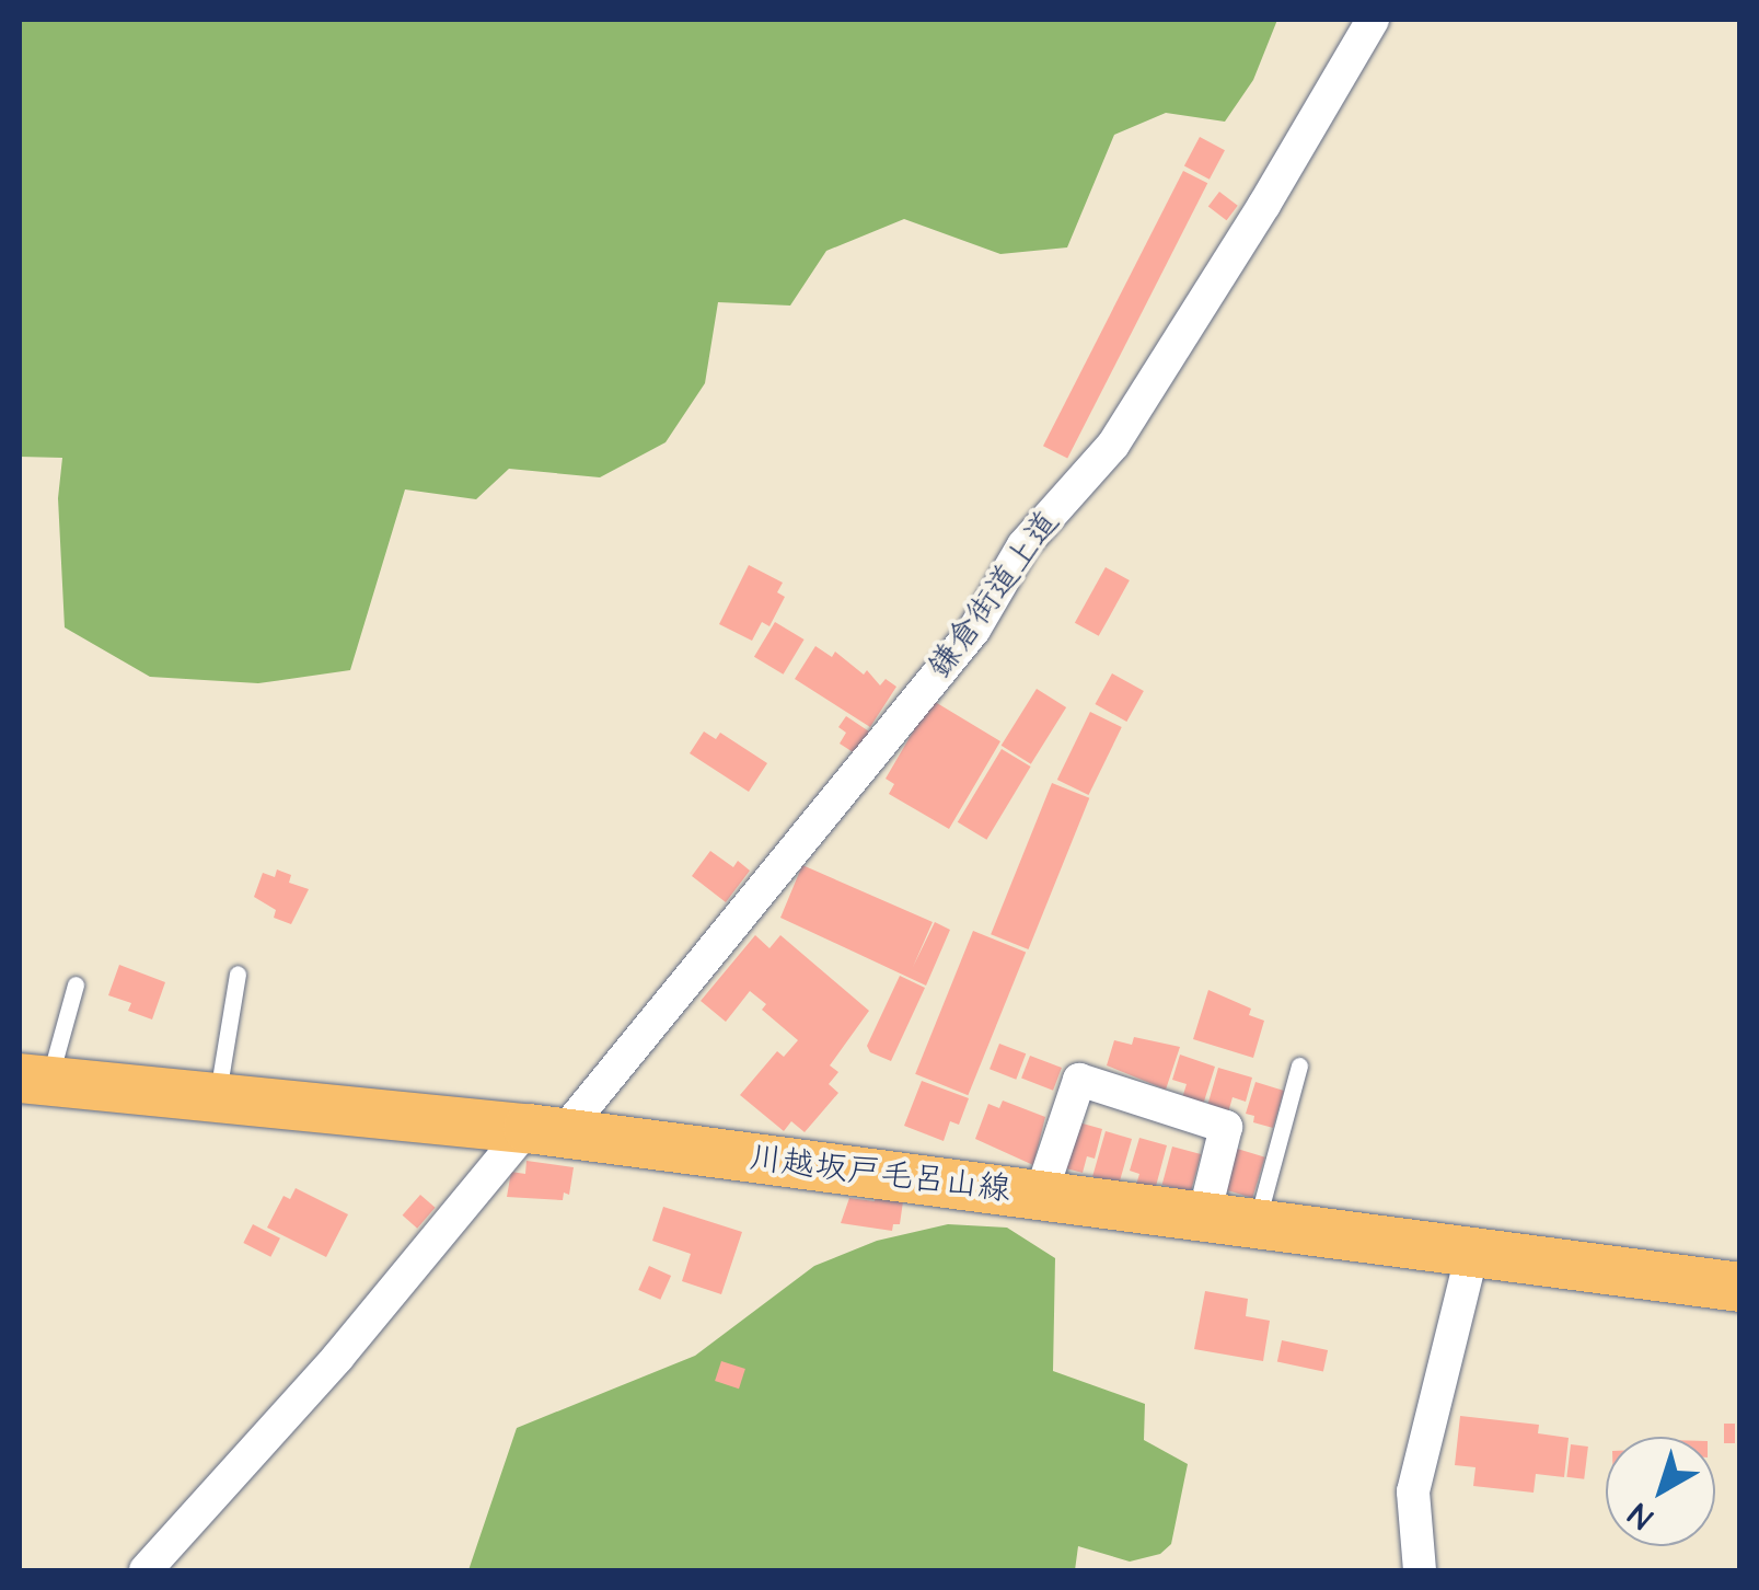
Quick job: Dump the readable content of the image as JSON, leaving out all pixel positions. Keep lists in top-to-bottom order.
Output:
{
  "streets": {
    "main road": ["川越坂戸毛呂山線"],
    "street": ["鎌倉街道上道"]
  },
  "crossings": [
    ["鎌倉街道上道", "川越坂戸毛呂山線"]
  ],
  "north": "bottom left"
}
